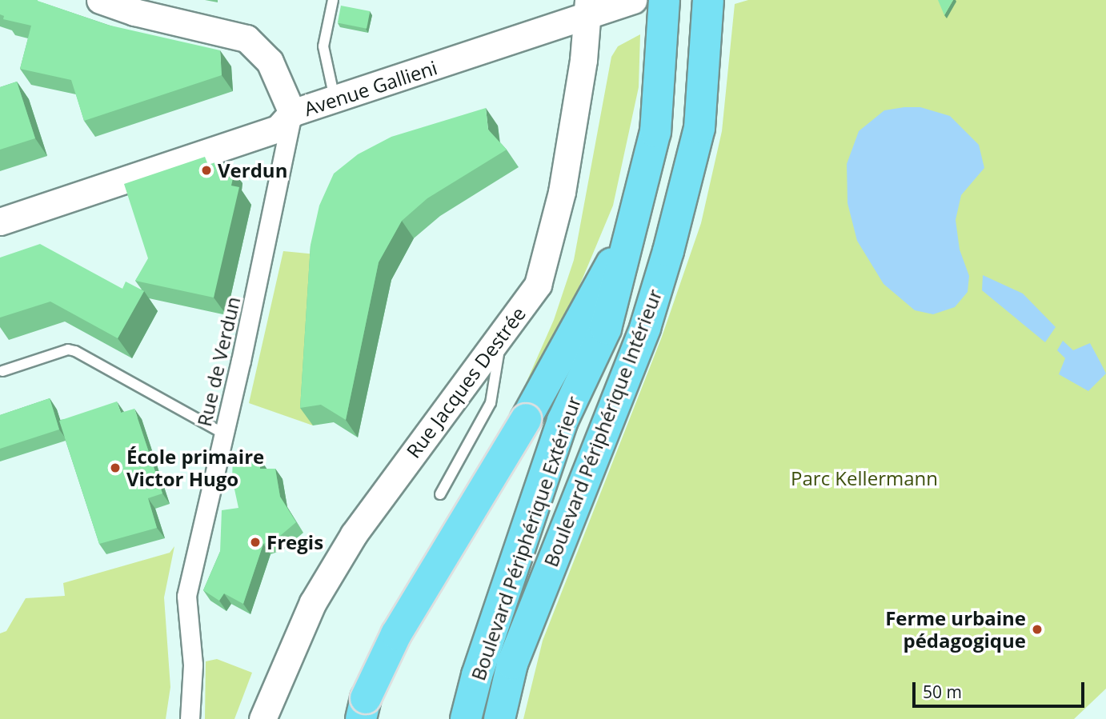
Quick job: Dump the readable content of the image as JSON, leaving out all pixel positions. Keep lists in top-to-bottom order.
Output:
{
  "streets": {
    "highway": ["Boulevard Périphérique Intérieur", "Boulevard Périphérique Extérieur"],
    "main road": ["Avenue Gallieni", "Rue Jacques Destrée"],
    "street": ["Rue de Verdun"]
  },
  "crossings": [
    ["Avenue Gallieni", "Rue de Verdun"],
    ["Avenue Gallieni", "Rue Jacques Destrée"]
  ],
  "parks": ["Parc Kellermann"],
  "places": [
    "Verdun",
    "École primaire Victor Hugo",
    "Fregis",
    "Ferme urbaine pédagogique"
  ],
  "scale_bar": "50 m"
}
